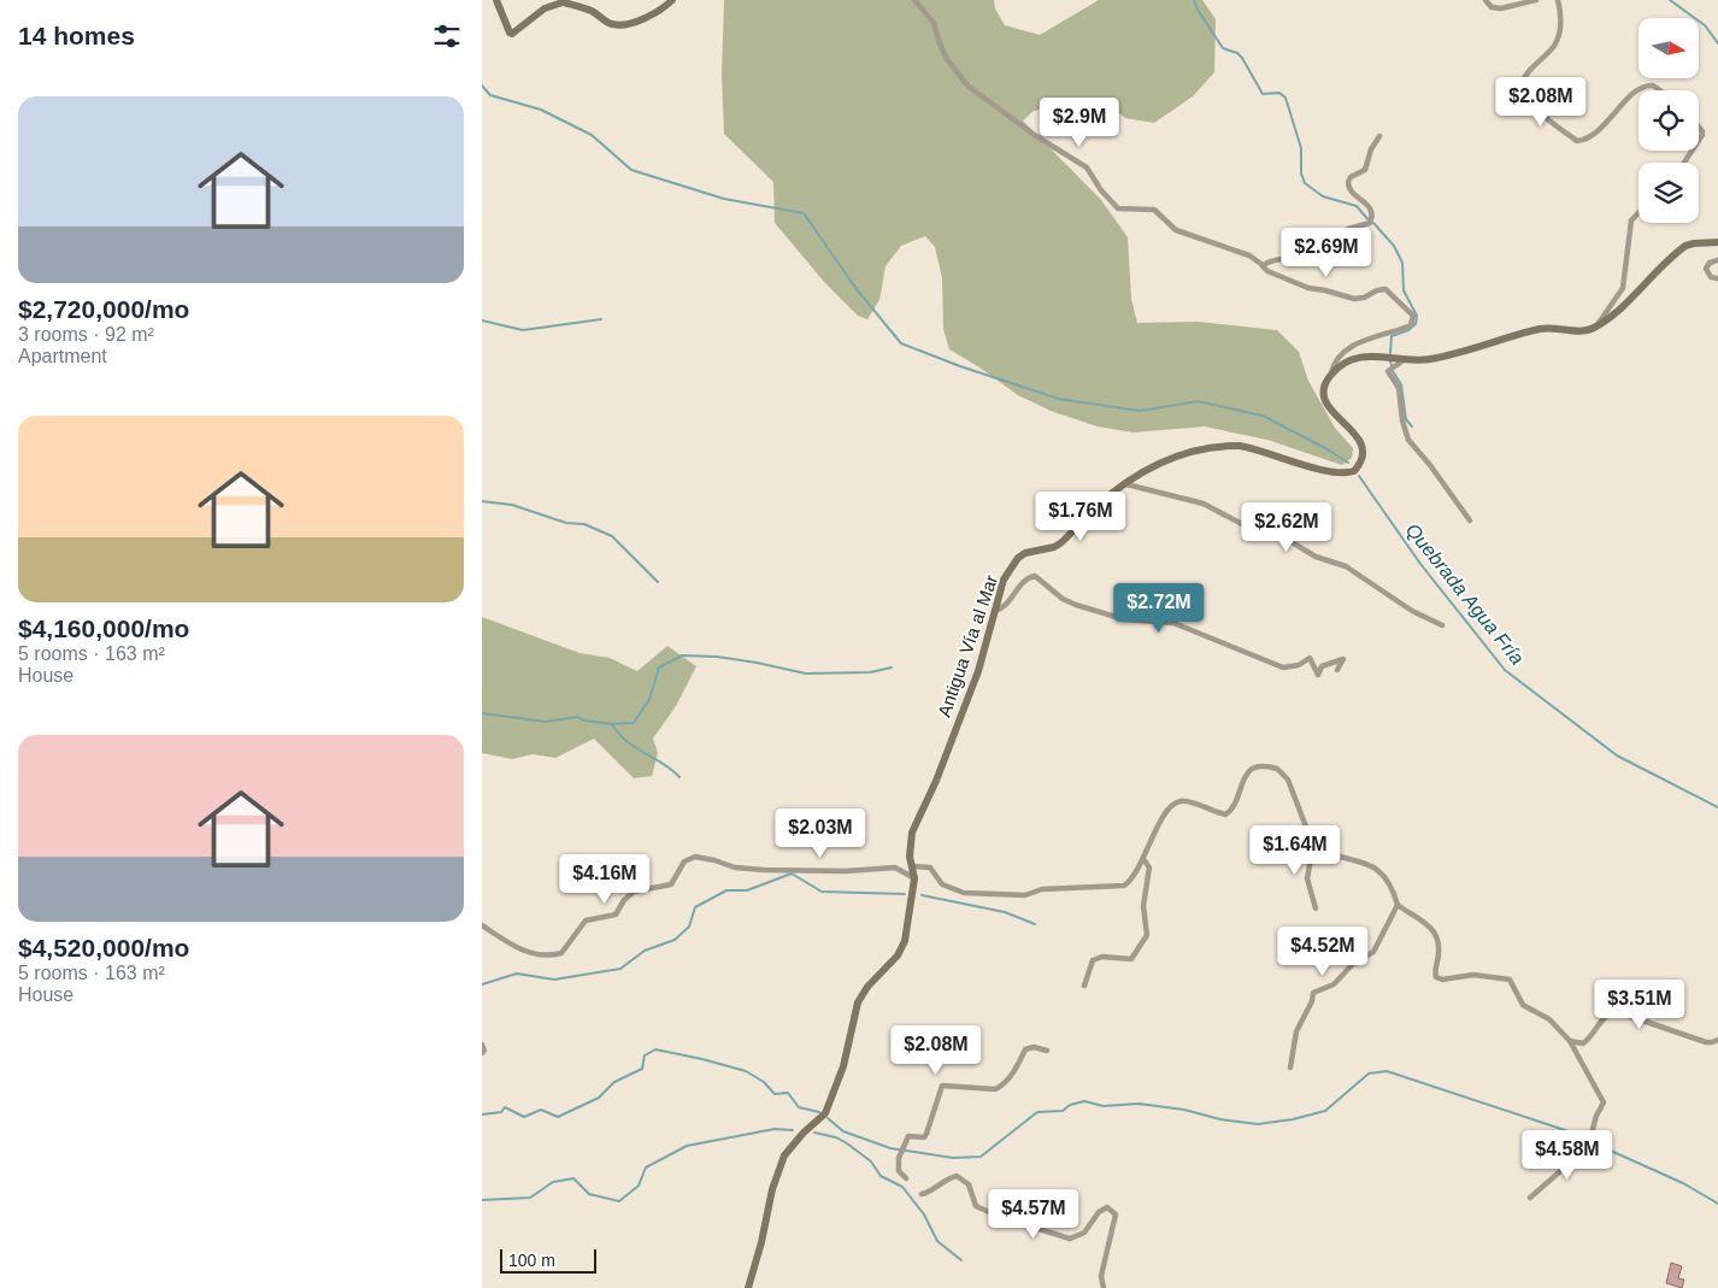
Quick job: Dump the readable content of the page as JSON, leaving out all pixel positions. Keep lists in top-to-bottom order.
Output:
{
  "streets": {
    "main road": ["Antigua Vía al Mar"]
  },
  "water": ["Quebrada Agua Fría"],
  "scale_bar": "100 m",
  "north": "right",
  "page": {
    "heading": "14 homes",
    "list": [
      {
        "name": "$2,720,000/mo",
        "note": "3 rooms · 92 m² · Apartment"
      },
      {
        "name": "$4,160,000/mo",
        "note": "5 rooms · 163 m² · House"
      },
      {
        "name": "$4,520,000/mo",
        "note": "5 rooms · 163 m² · House"
      }
    ],
    "price": [
      "$2.08M",
      "$2.9M",
      "$2.69M",
      "$1.76M",
      "$2.62M",
      "$2.72M",
      "$2.03M",
      "$1.64M",
      "$4.16M",
      "$4.52M",
      "$3.51M",
      "$2.08M",
      "$4.58M",
      "$4.57M"
    ],
    "scale": "100 m"
  }
}
